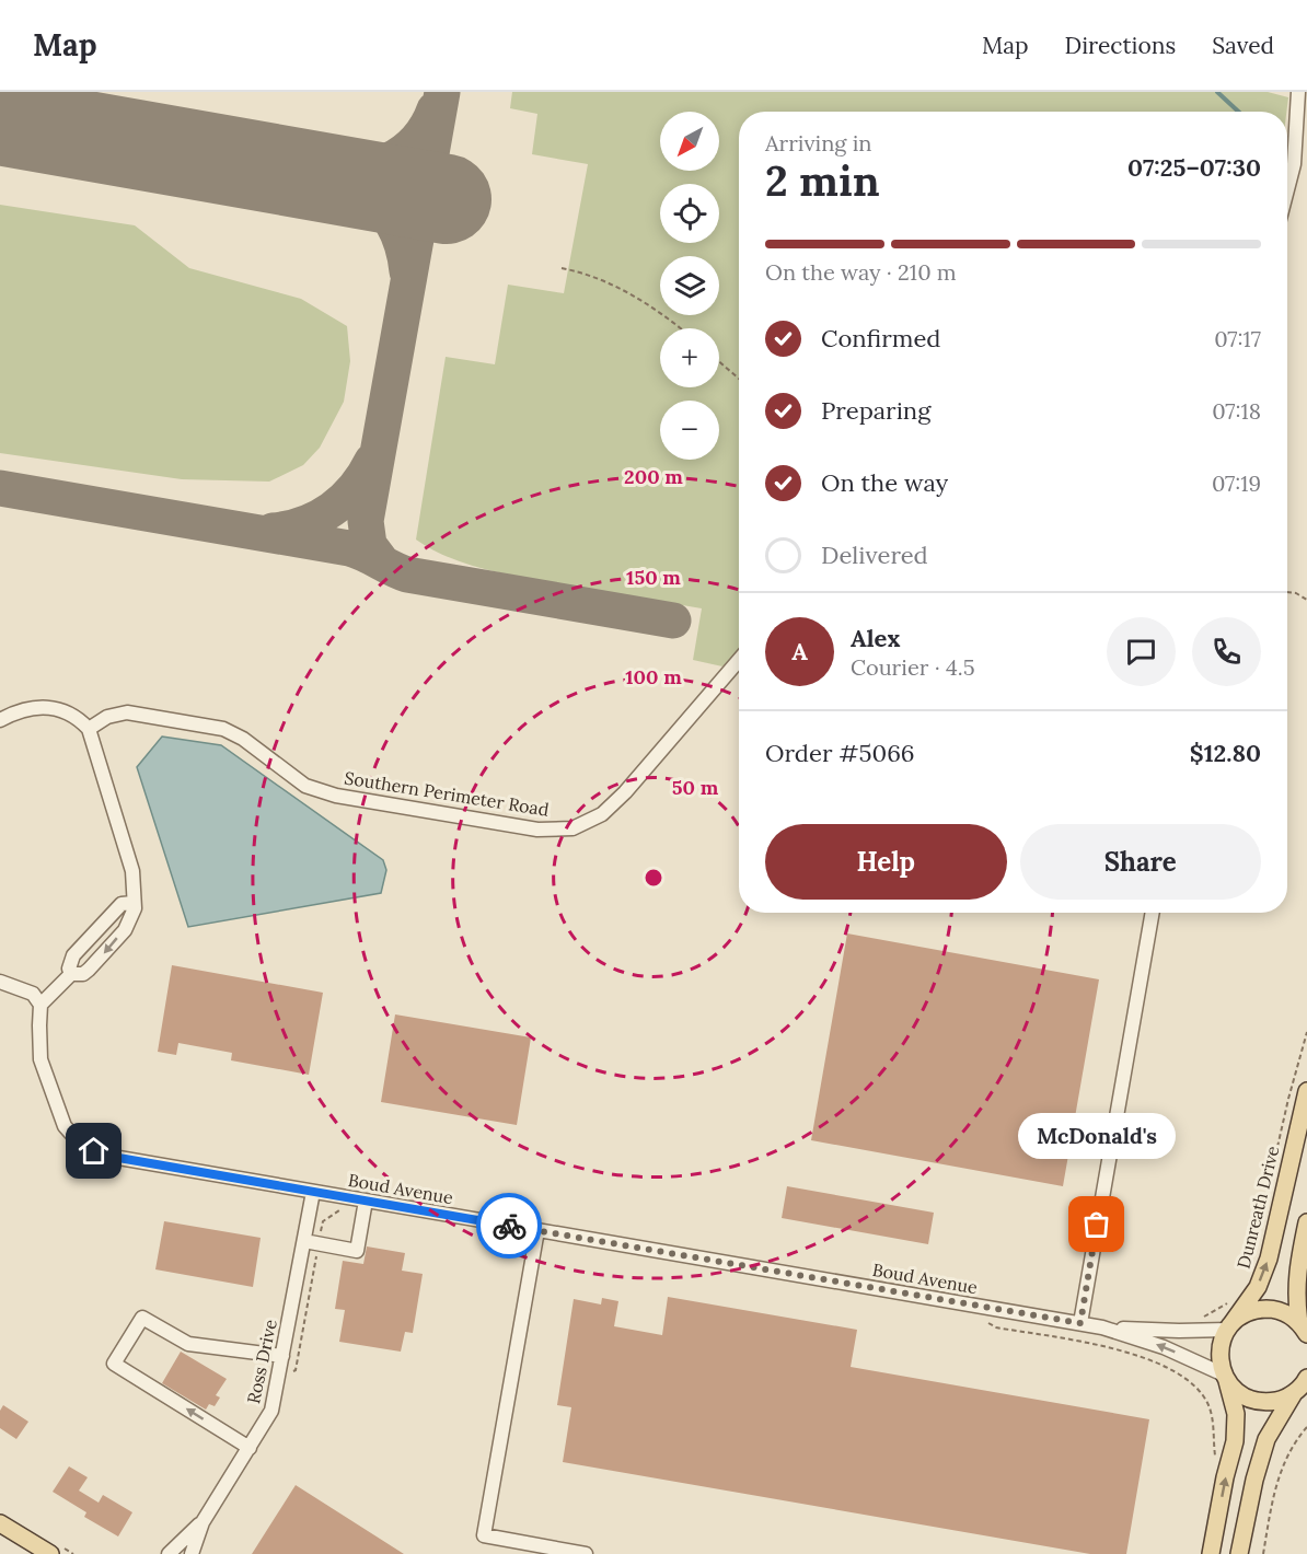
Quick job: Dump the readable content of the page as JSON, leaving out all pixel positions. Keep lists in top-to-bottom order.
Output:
{
  "streets": {
    "main road": ["Dunreath Drive"],
    "street": ["Southern Perimeter Road", "Boud Avenue", "Ross Drive"]
  },
  "crossings": [
    ["Boud Avenue", "Dunreath Drive"],
    ["Boud Avenue", "Ross Drive"]
  ],
  "places": ["McDonald's"],
  "north": "bottom left",
  "page": {
    "header": "Map",
    "nav": ["Map", "Directions", "Saved"],
    "map_buttons": ["+", "−"],
    "heading": ["2 min", "Arriving in", "07:25–07:30"],
    "panel": [
      "Alex",
      "Courier · 4.5",
      "Order #5066",
      "$12.80"
    ],
    "bar": "On the way · 210 m",
    "list": [
      ["Confirmed", "07:17"],
      ["Preparing", "07:18"],
      ["On the way", "07:19"],
      "Delivered"
    ],
    "round": "A",
    "buttons": ["Help", "Share"],
    "bubble": "McDonald's"
  },
  "rings": [
    "200 m",
    "150 m",
    "100 m",
    "50 m"
  ]
}
